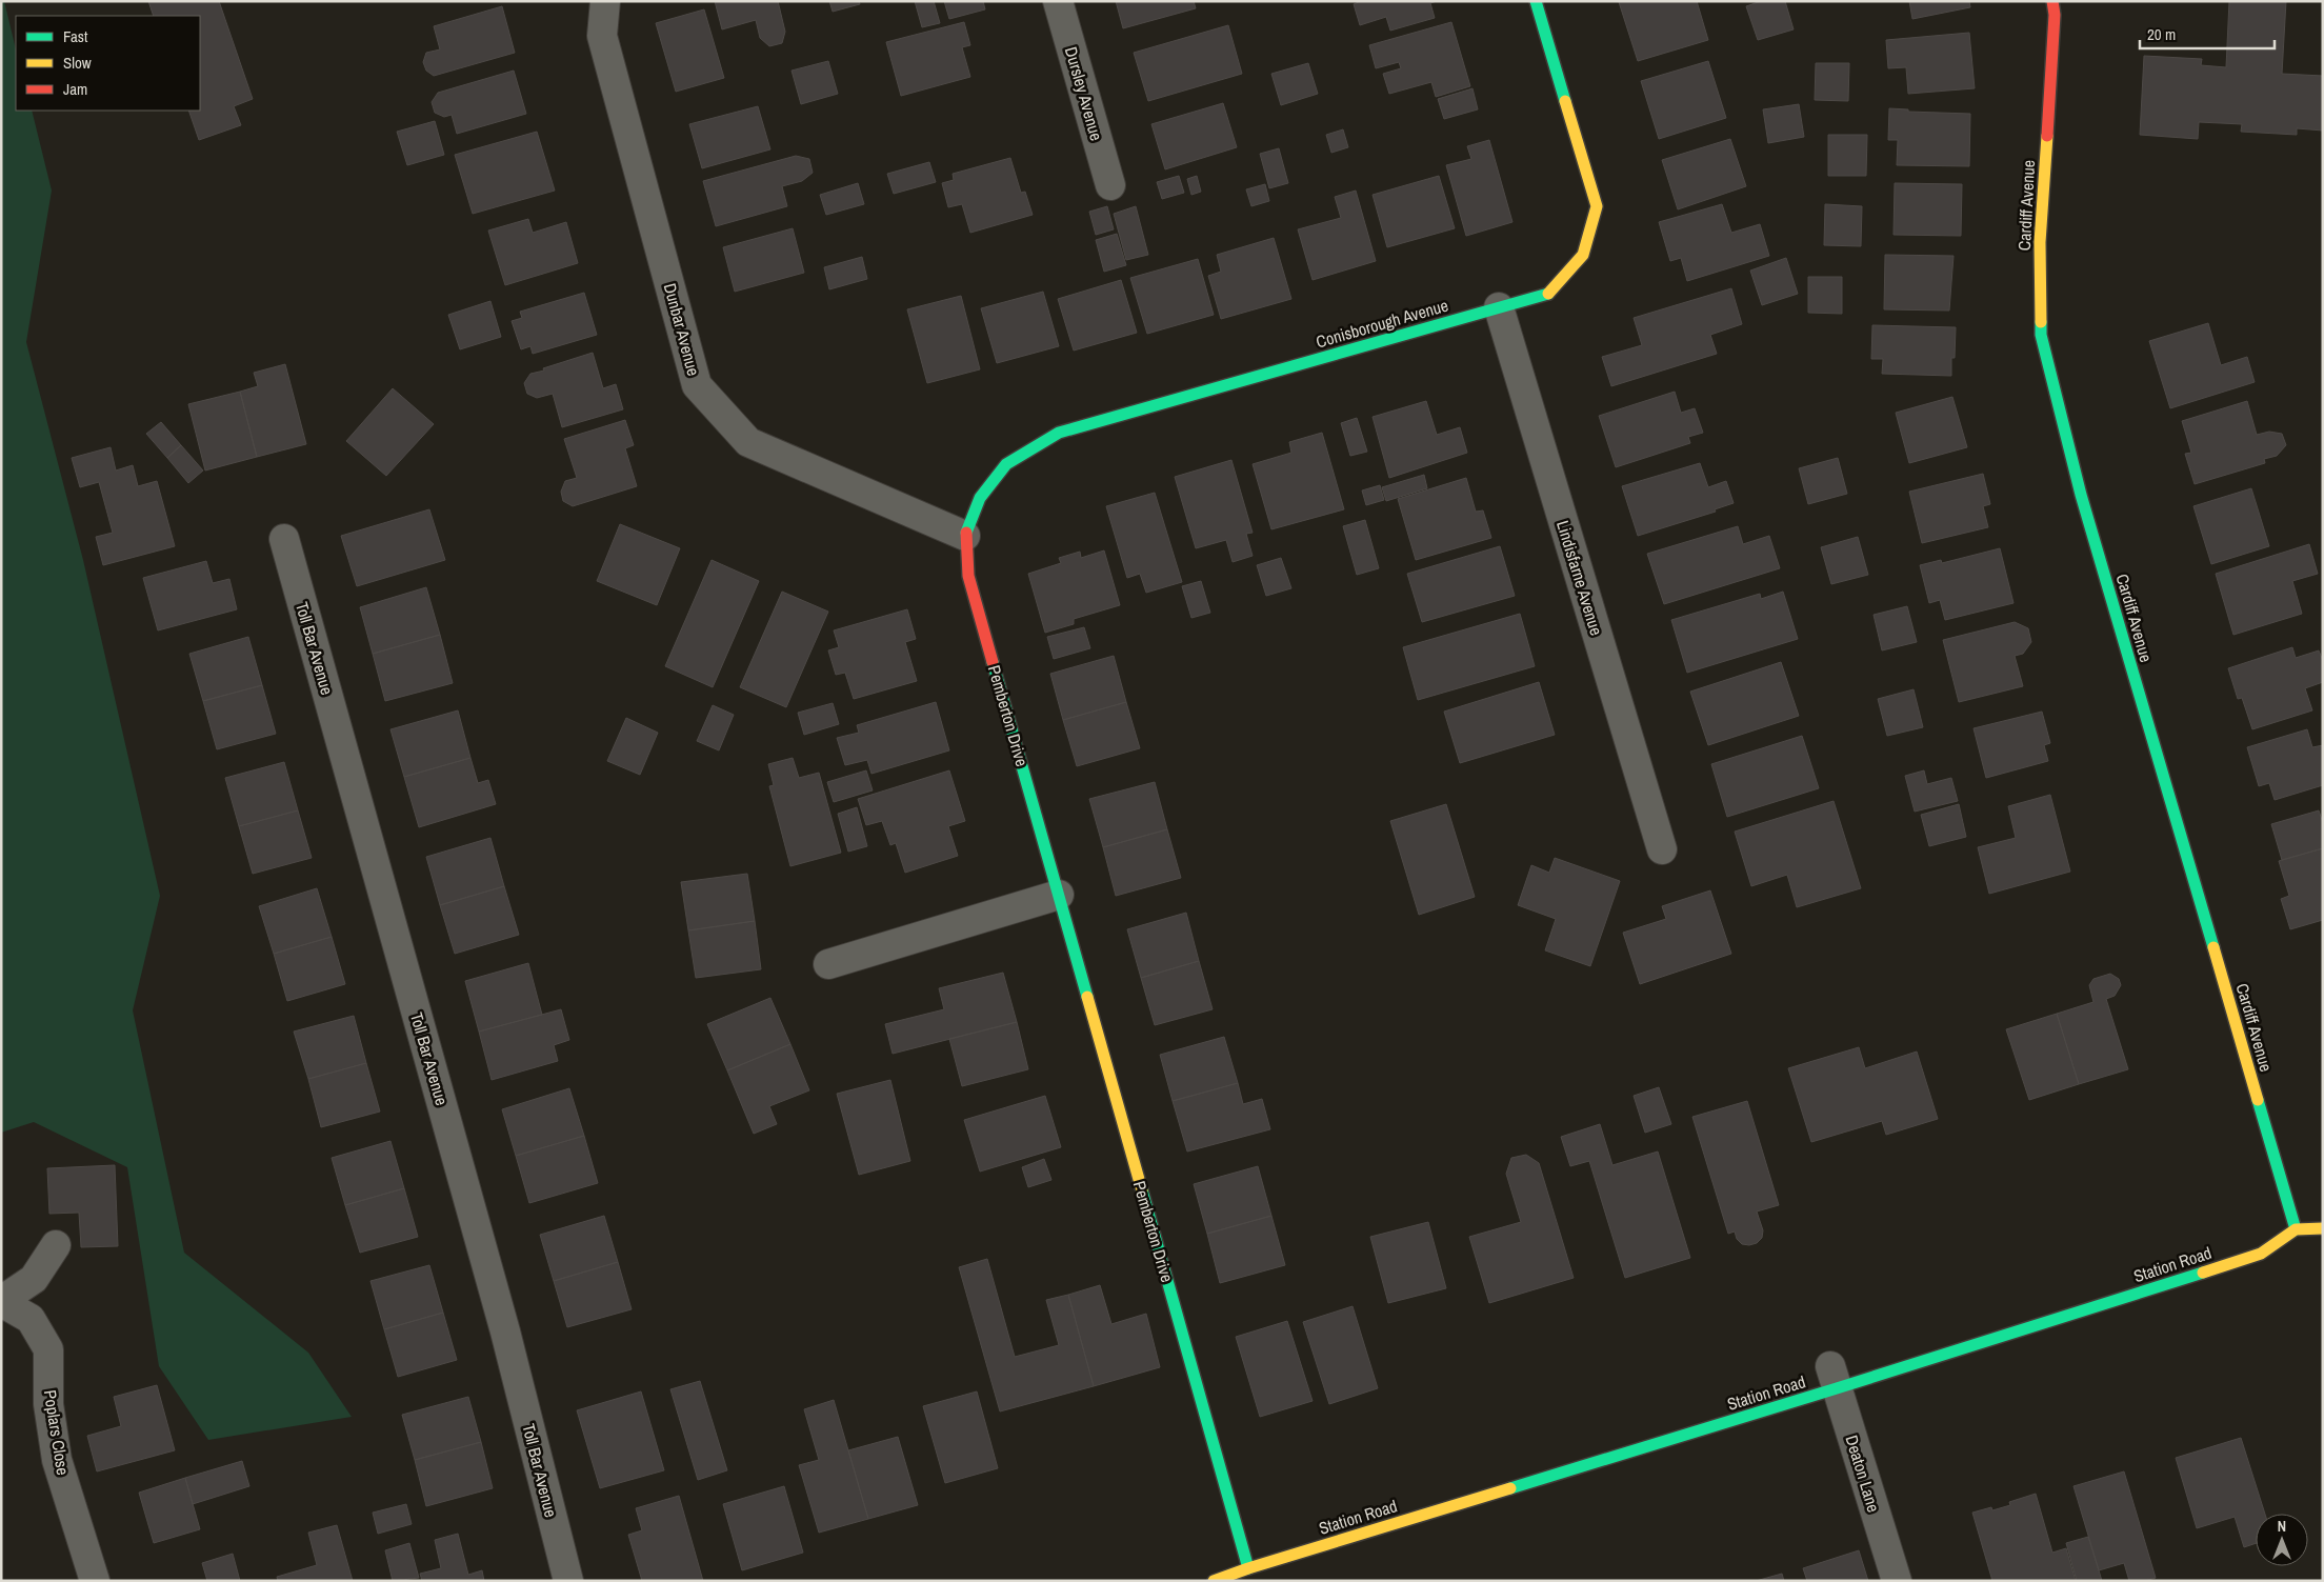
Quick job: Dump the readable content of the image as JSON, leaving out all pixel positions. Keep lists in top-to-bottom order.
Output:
{
  "streets": {
    "street": [
      "Dursley Avenue",
      "Cardiff Avenue",
      "Conisborough Avenue",
      "Dunbar Avenue",
      "Lindisfarne Avenue",
      "Toll Bar Avenue",
      "Pemberton Drive",
      "Station Road",
      "Poplars Close",
      "Deaton Lane"
    ]
  },
  "crossings": [
    ["Cardiff Avenue", "Station Road"],
    ["Conisborough Avenue", "Dunbar Avenue"],
    ["Conisborough Avenue", "Lindisfarne Avenue"],
    ["Conisborough Avenue", "Pemberton Drive"],
    ["Dunbar Avenue", "Pemberton Drive"],
    ["Pemberton Drive", "Station Road"],
    ["Station Road", "Deaton Lane"]
  ],
  "legend": ["Fast", "Slow", "Jam"],
  "scale_bar": "20 m",
  "north": "top"
}
